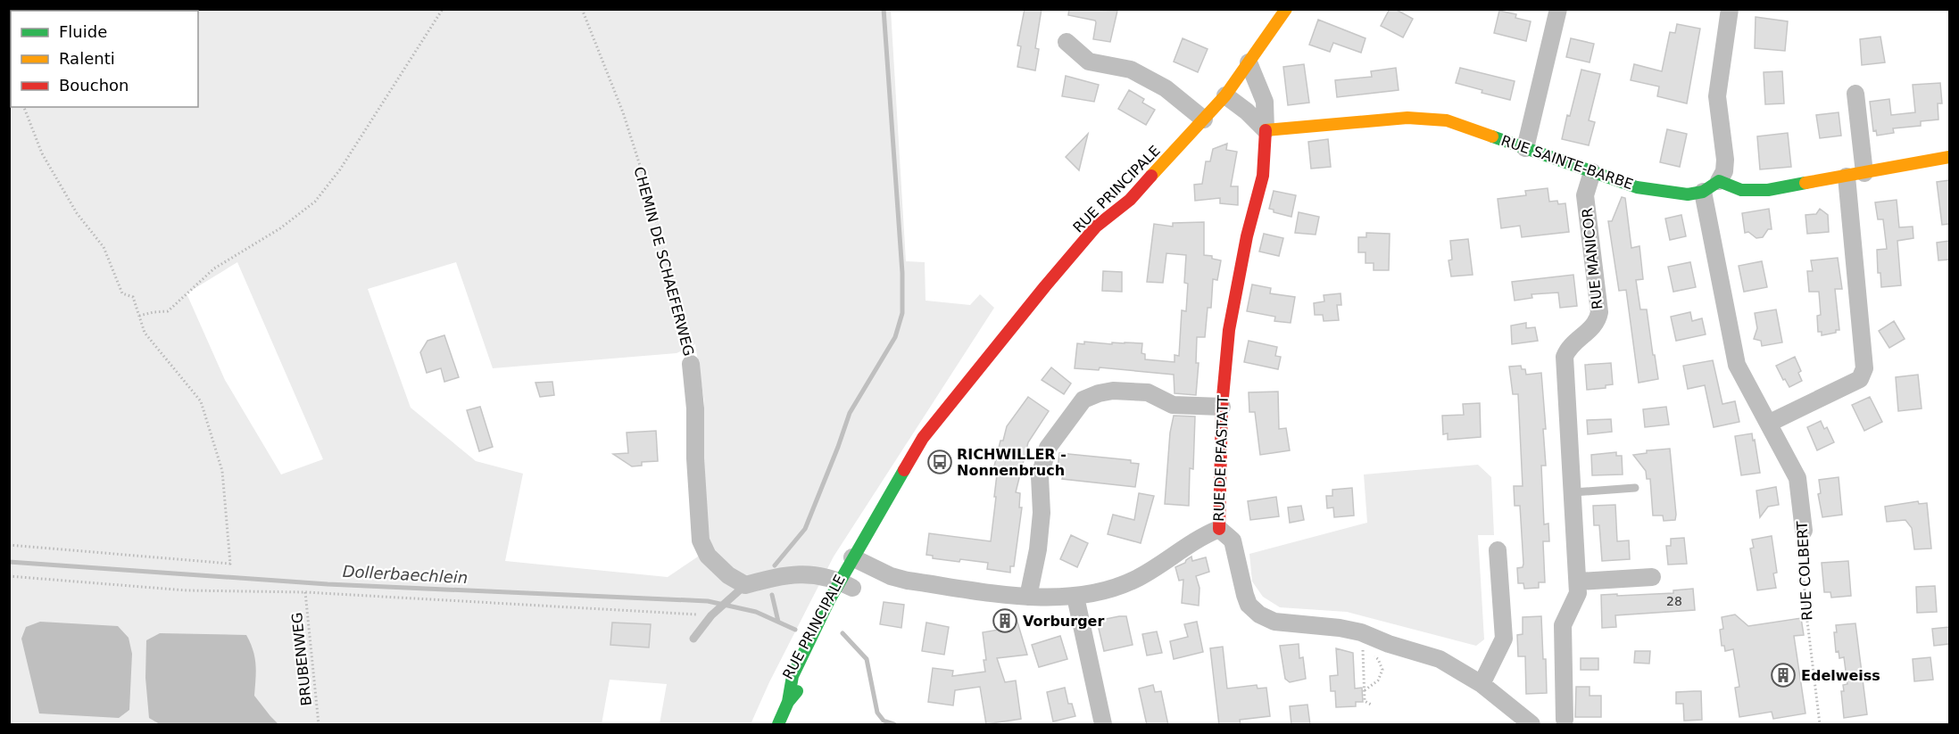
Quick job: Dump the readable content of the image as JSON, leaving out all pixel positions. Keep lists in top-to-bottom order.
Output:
{
  "streets": {
    "street": [
      "RUE SAINTE-BARBE",
      "RUE PRINCIPALE",
      "RUE MANICOR",
      "CHEMIN DE SCHAEFERWEG",
      "RUE DE PFASTATT",
      "RUE COLBERT"
    ],
    "path": ["BRUBENWEG"]
  },
  "crossings": [
    ["RUE SAINTE-BARBE", "RUE MANICOR"],
    ["RUE SAINTE-BARBE", "RUE DE PFASTATT"],
    ["RUE SAINTE-BARBE", "RUE COLBERT"],
    ["RUE PRINCIPALE", "RUE DE PFASTATT"]
  ],
  "water": ["Dollerbaechlein"],
  "places": {
    "bus stop": ["RICHWILLER - Nonnenbruch"],
    "building": ["Vorburger", "Edelweiss"]
  },
  "house_numbers": ["28"],
  "legend": ["Fluide", "Ralenti", "Bouchon"]
}
